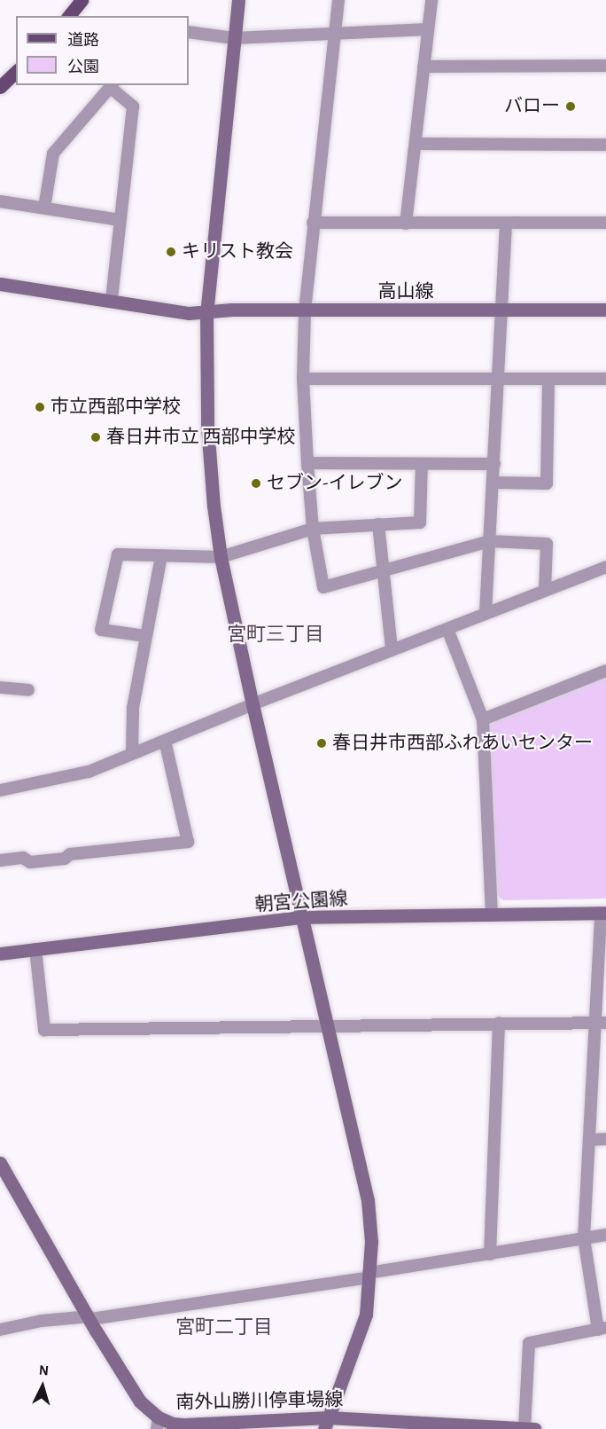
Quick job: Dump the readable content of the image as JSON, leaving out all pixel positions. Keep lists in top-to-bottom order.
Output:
{
  "streets": {
    "street": ["高山線", "朝宮公園線", "南外山勝川停車場線"]
  },
  "districts": ["宮町三丁目", "宮町二丁目"],
  "places": [
    "バロー",
    "キリスト教会",
    "市立西部中学校",
    "春日井市立 西部中学校",
    "セブン-イレブン",
    "春日井市西部ふれあいセンター"
  ],
  "legend": ["道路", "公園"],
  "north": "top"
}
